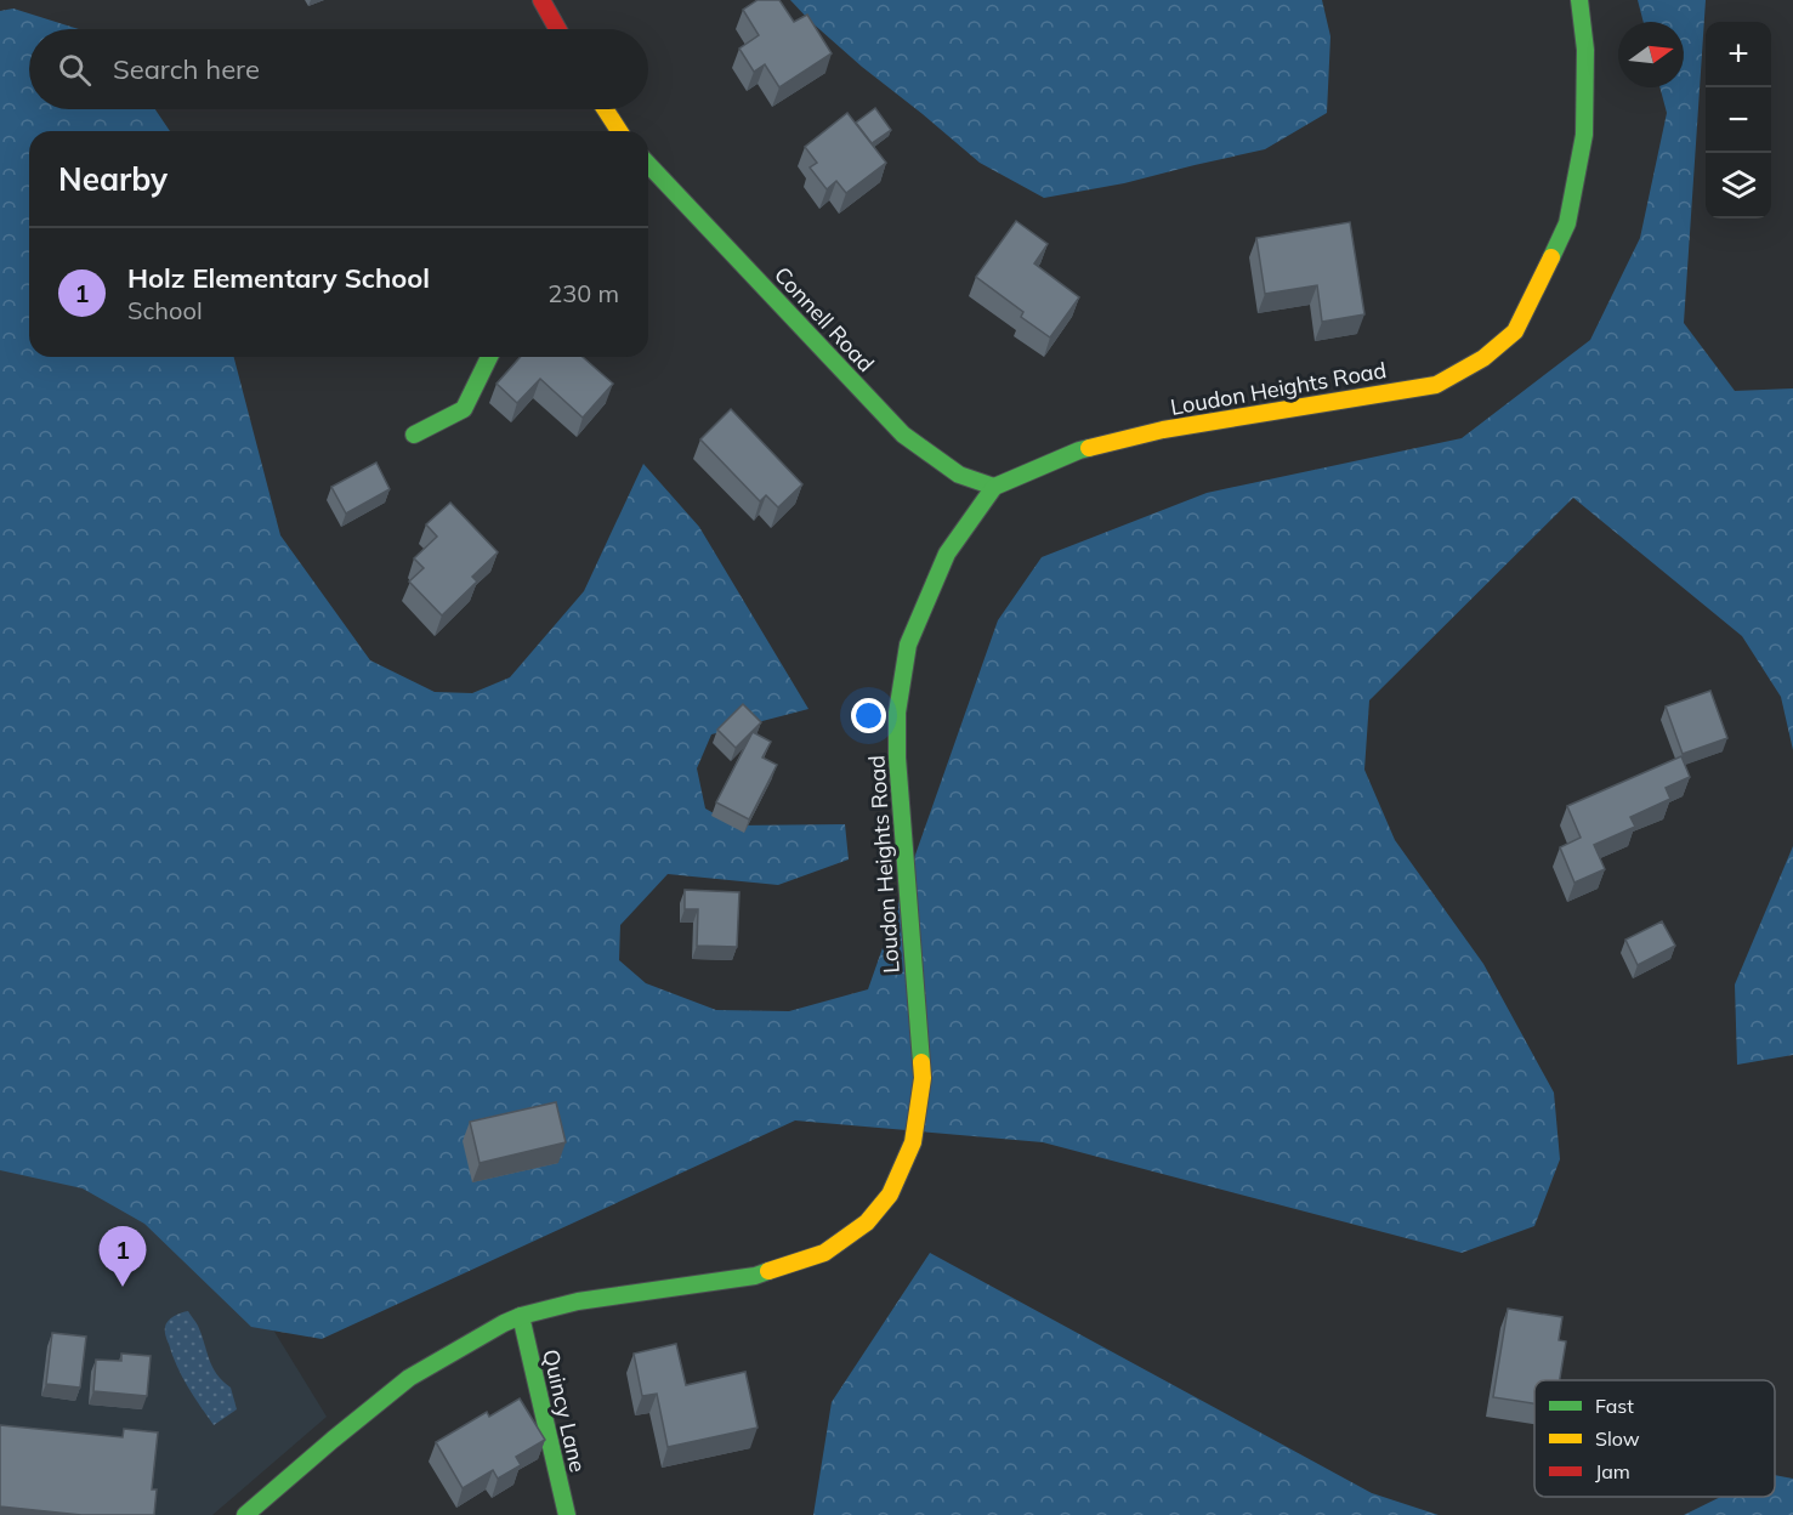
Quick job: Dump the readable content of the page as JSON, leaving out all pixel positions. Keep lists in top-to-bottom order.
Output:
{
  "streets": {
    "street": ["Connell Road", "Loudon Heights Road", "Quincy Lane"]
  },
  "crossings": [
    ["Connell Road", "Loudon Heights Road"],
    ["Loudon Heights Road", "Quincy Lane"]
  ],
  "legend": ["Fast", "Slow", "Jam"],
  "north": "right",
  "page": {
    "map_buttons": ["+", "−"],
    "search": "Search here",
    "heading": "Nearby",
    "list": [
      {
        "mark": "1",
        "name": "Holz Elementary School",
        "note": "School",
        "value": "230 m"
      }
    ],
    "pins": "1"
  }
}
